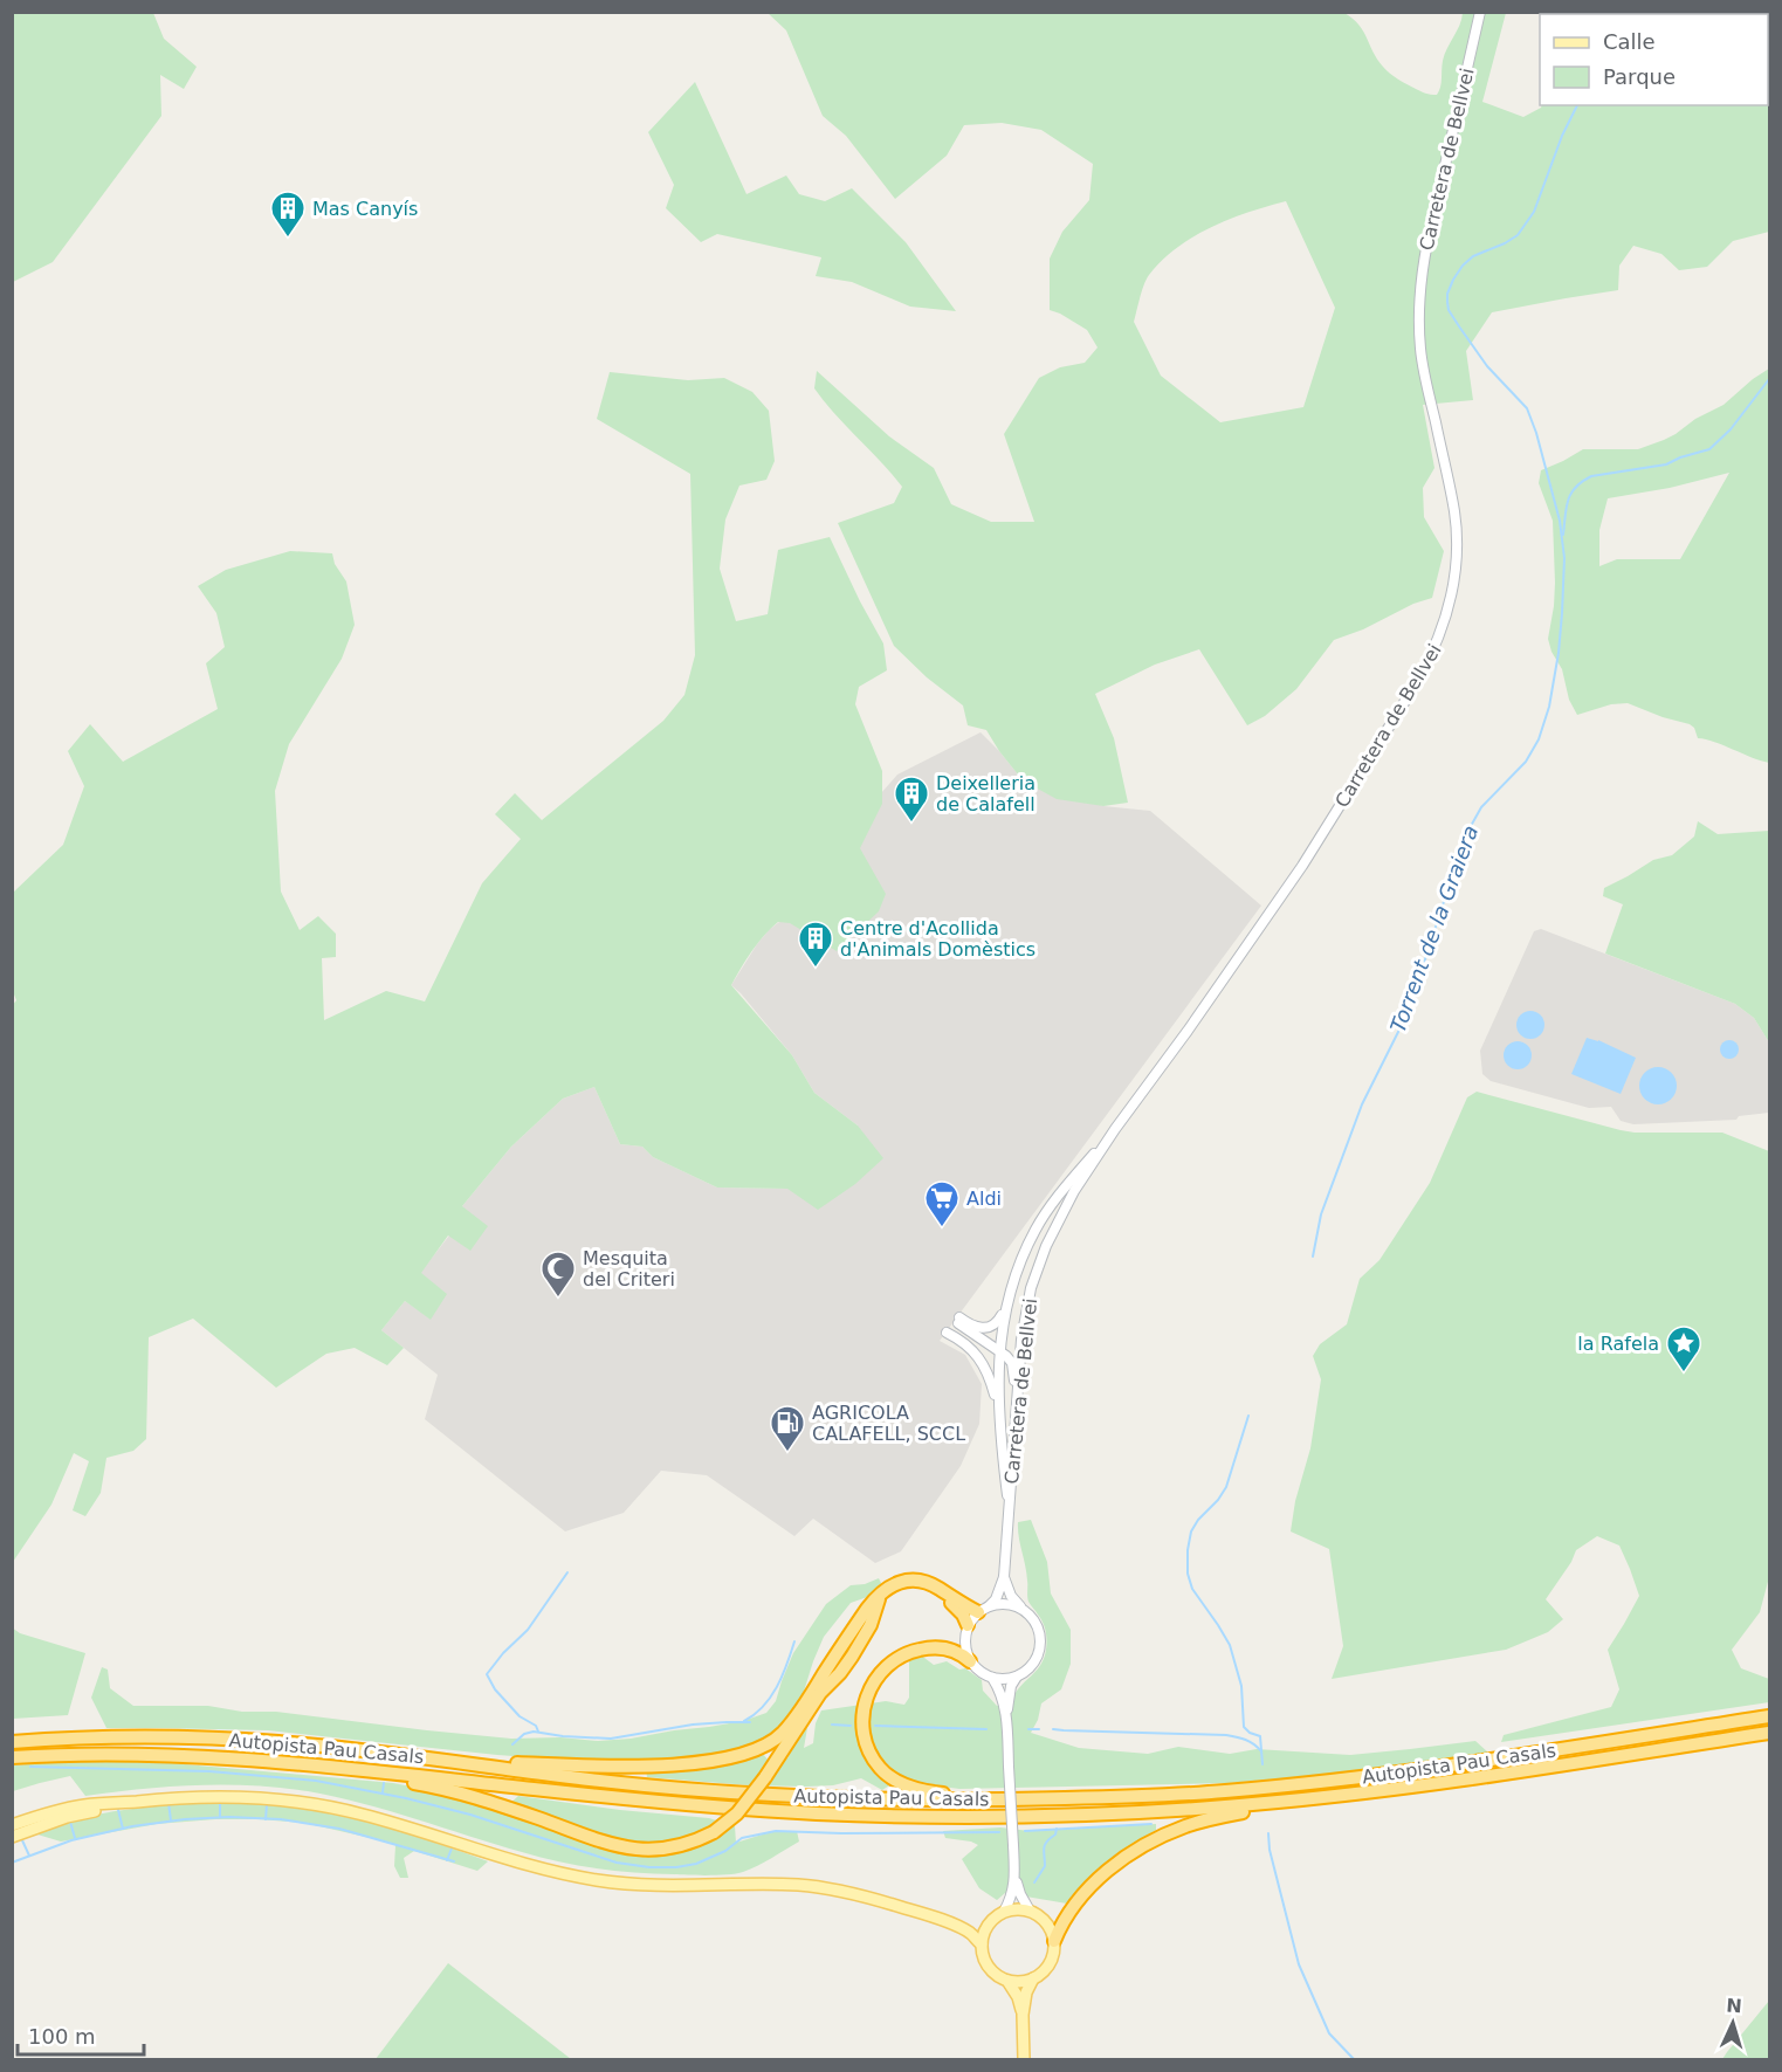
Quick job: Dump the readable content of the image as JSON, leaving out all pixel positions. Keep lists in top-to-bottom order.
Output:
{
  "streets": {
    "highway": ["Autopista Pau Casals"],
    "main road": ["Carretera de Bellvei"]
  },
  "water": ["Torrent de la Graiera"],
  "places": {
    "building": ["Mas Canyís", "Deixelleria de Calafell", "Centre d'Acollida d'Animals Domèstics"],
    "supermarket": ["Aldi"],
    "mosque": ["Mesquita del Criteri"],
    "place": ["la Rafela"],
    "fuel station": ["AGRICOLA CALAFELL, SCCL"]
  },
  "legend": ["Calle", "Parque"],
  "scale_bar": "100 m",
  "north": "top"
}
